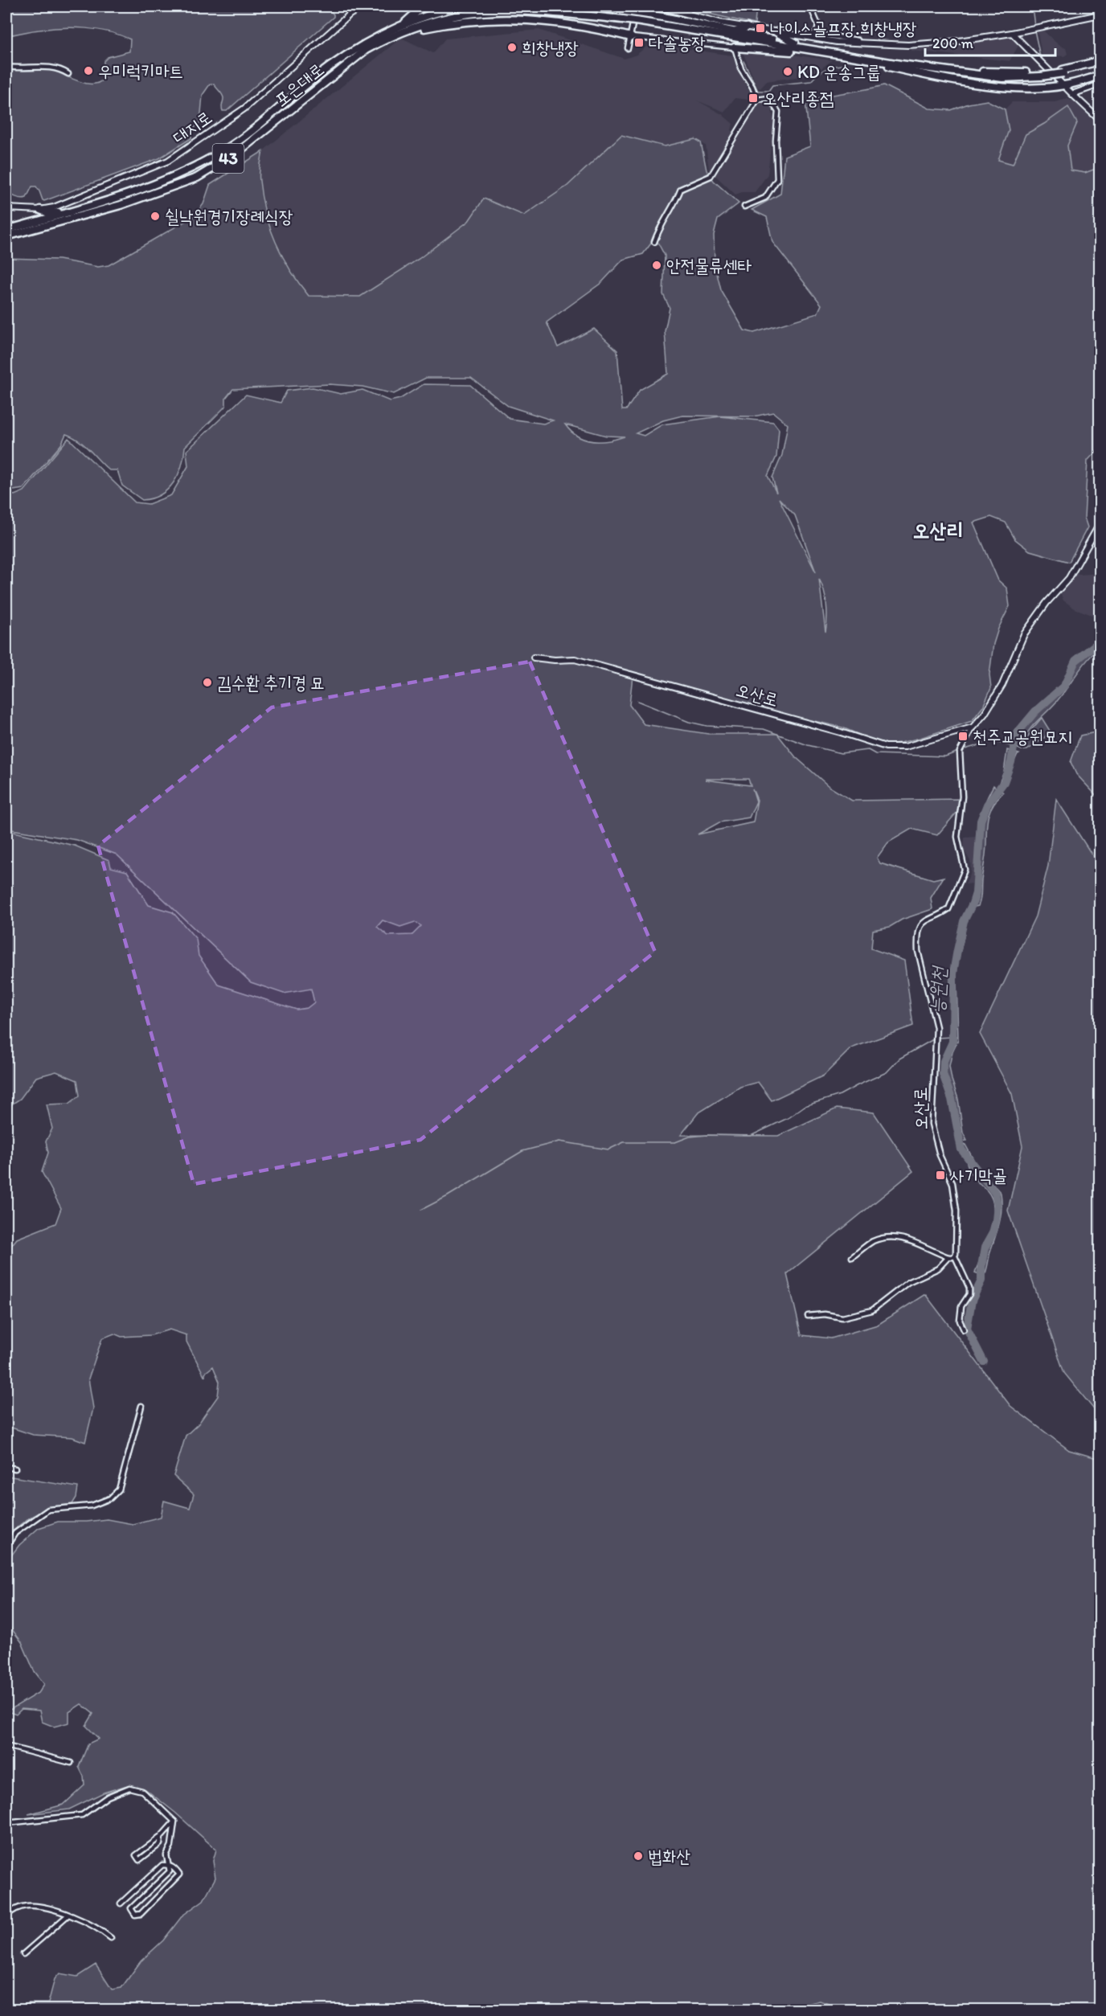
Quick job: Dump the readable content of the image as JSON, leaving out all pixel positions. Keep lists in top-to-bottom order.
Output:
{
  "streets": {
    "highway": ["포은대로", "43"],
    "main road": ["대지로", "오산로"]
  },
  "crossings": [
    ["포은대로", "43"]
  ],
  "districts": ["오산리"],
  "water": ["능원천"],
  "places": {
    "transit": [
      "나이스골프장.희창냉장",
      "다솔농장",
      "오산리종점",
      "천주교공원묘지",
      "사기막골"
    ],
    "other": [
      "희창냉장",
      "우미럭키마트",
      "KD 운송그룹",
      "쉴낙원경기장례식장",
      "안전물류센타",
      "김수환 추기경 묘",
      "법화산"
    ]
  },
  "scale_bar": "200 m"
}
